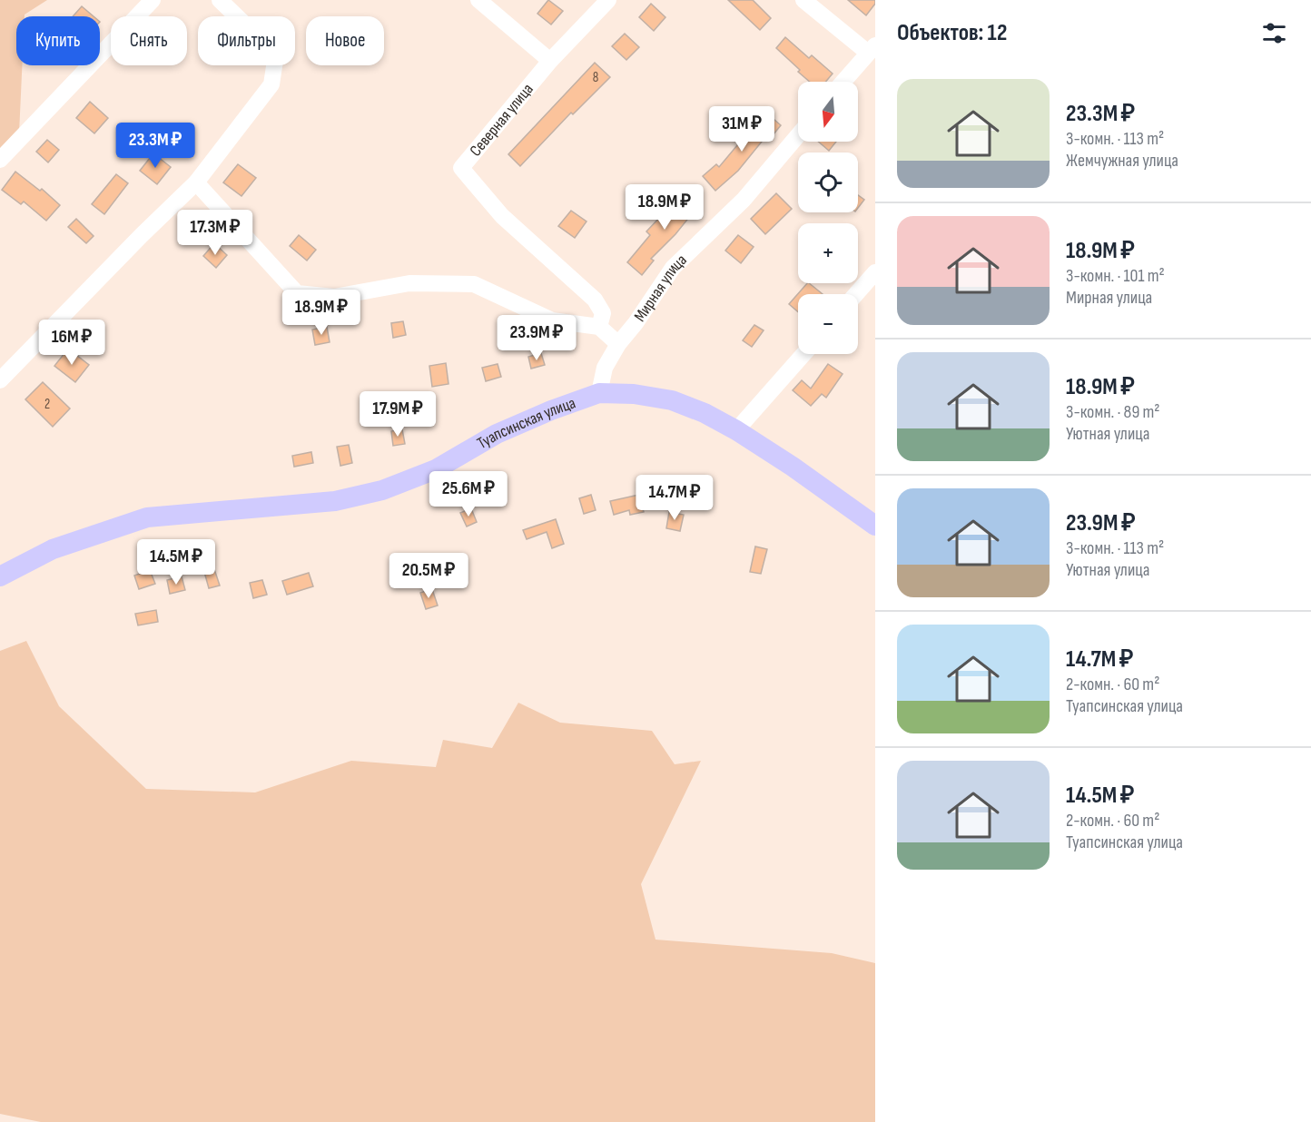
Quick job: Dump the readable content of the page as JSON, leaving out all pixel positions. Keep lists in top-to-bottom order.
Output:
{
  "streets": {
    "main road": ["Туапсинская улица"],
    "street": ["Северная улица", "Мирная улица"]
  },
  "crossings": [
    ["Мирная улица", "Туапсинская улица"]
  ],
  "house_numbers": ["8", "2"],
  "north": "bottom",
  "page": {
    "heading": "Объектов: 12",
    "chip": [
      "Купить",
      "Снять",
      "Фильтры",
      "Новое"
    ],
    "list": [
      {
        "name": "23.3M ₽",
        "note": "3-комн. · 113 m² · Жемчужная улица"
      },
      {
        "name": "18.9M ₽",
        "note": "3-комн. · 101 m² · Мирная улица"
      },
      {
        "name": "18.9M ₽",
        "note": "3-комн. · 89 m² · Уютная улица"
      },
      {
        "name": "23.9M ₽",
        "note": "3-комн. · 113 m² · Уютная улица"
      },
      {
        "name": "14.7M ₽",
        "note": "2-комн. · 60 m² · Туапсинская улица"
      },
      {
        "name": "14.5M ₽",
        "note": "2-комн. · 60 m² · Туапсинская улица"
      }
    ],
    "map_buttons": ["+", "−"],
    "price": [
      "31M ₽",
      "23.3M ₽",
      "18.9M ₽",
      "17.3M ₽",
      "18.9M ₽",
      "23.9M ₽",
      "16M ₽",
      "17.9M ₽",
      "25.6M ₽",
      "14.7M ₽",
      "14.5M ₽",
      "20.5M ₽"
    ]
  }
}
